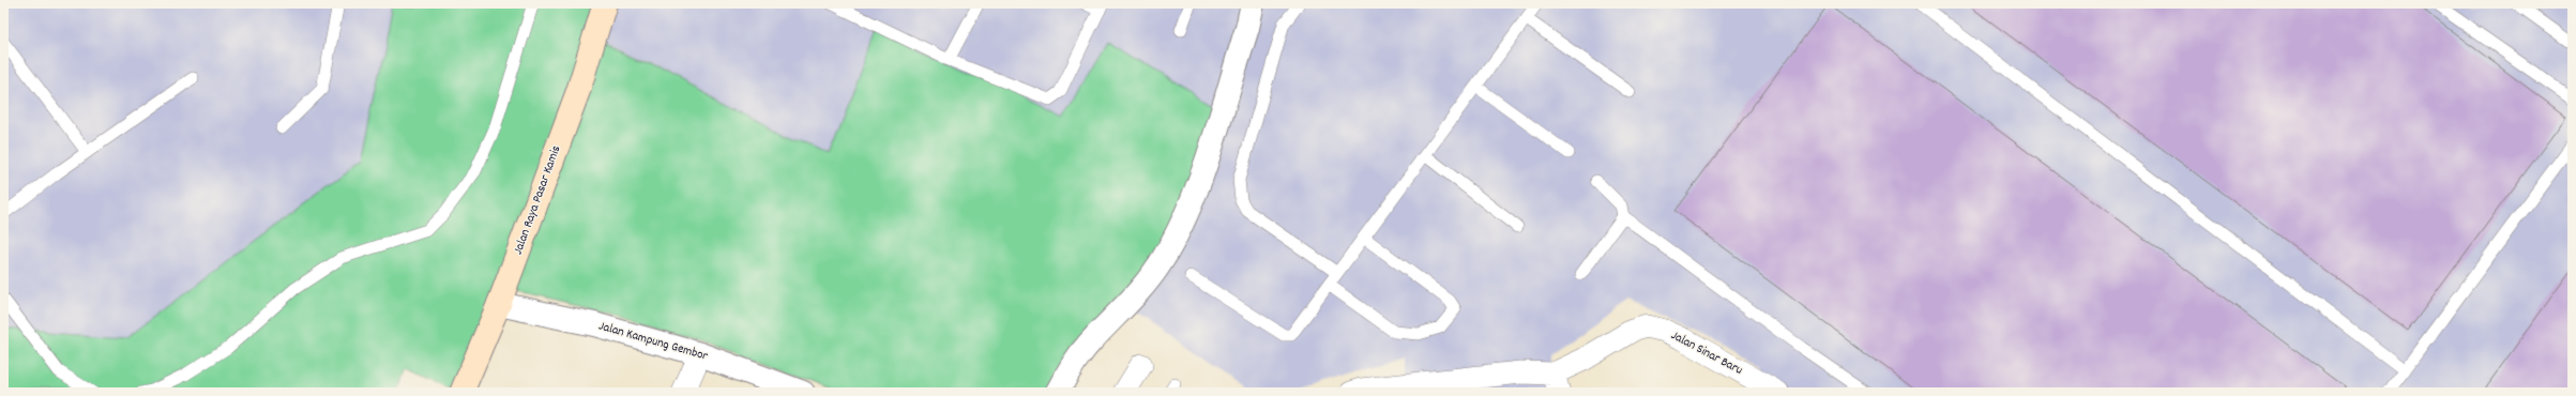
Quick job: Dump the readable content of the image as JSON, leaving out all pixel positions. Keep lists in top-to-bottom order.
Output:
{
  "streets": {
    "main road": ["Jalan Raya Pasar Kamis"],
    "street": ["Jalan Kampung Gembor", "Jalan Sinar Baru"]
  },
  "crossings": [
    ["Jalan Raya Pasar Kamis", "Jalan Kampung Gembor"]
  ]
}
